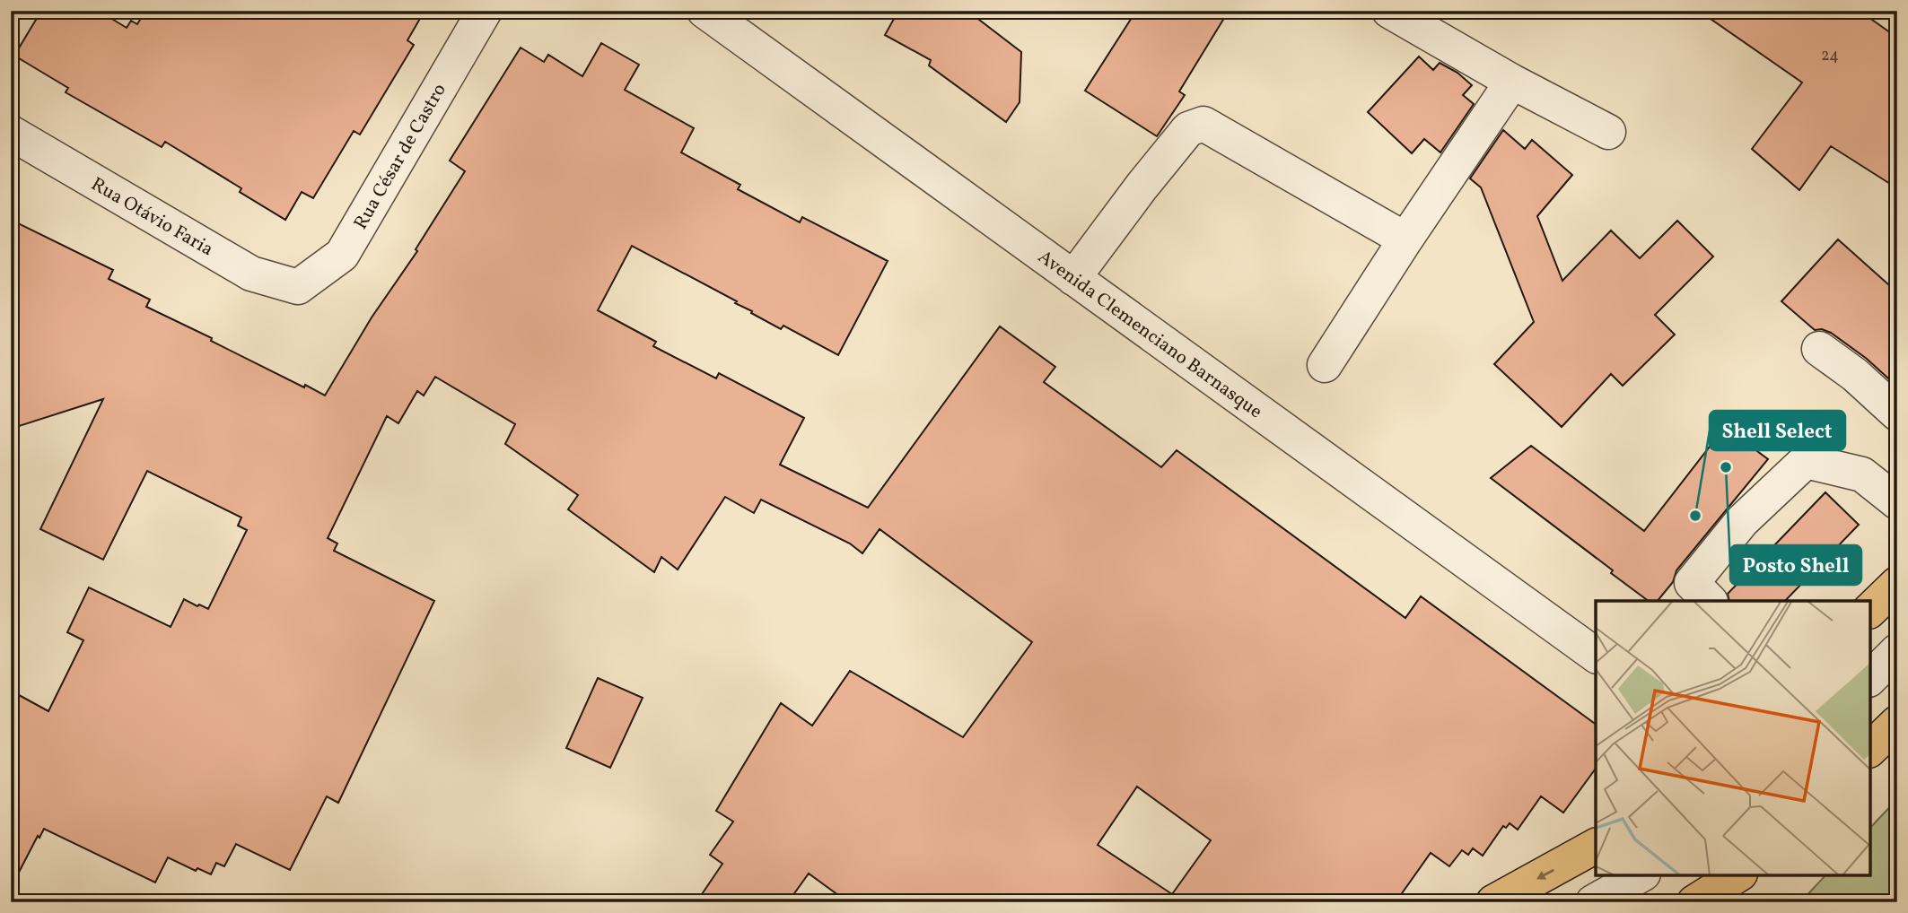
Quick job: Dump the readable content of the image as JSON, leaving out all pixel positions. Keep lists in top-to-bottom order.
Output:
{
  "streets": {
    "street": ["Rua César de Castro", "Rua Otávio Faria", "Avenida Clemenciano Barnasque"]
  },
  "crossings": [
    ["Rua César de Castro", "Rua Otávio Faria"]
  ],
  "places": ["Posto Shell", "Shell Select"],
  "house_numbers": ["24"]
}
